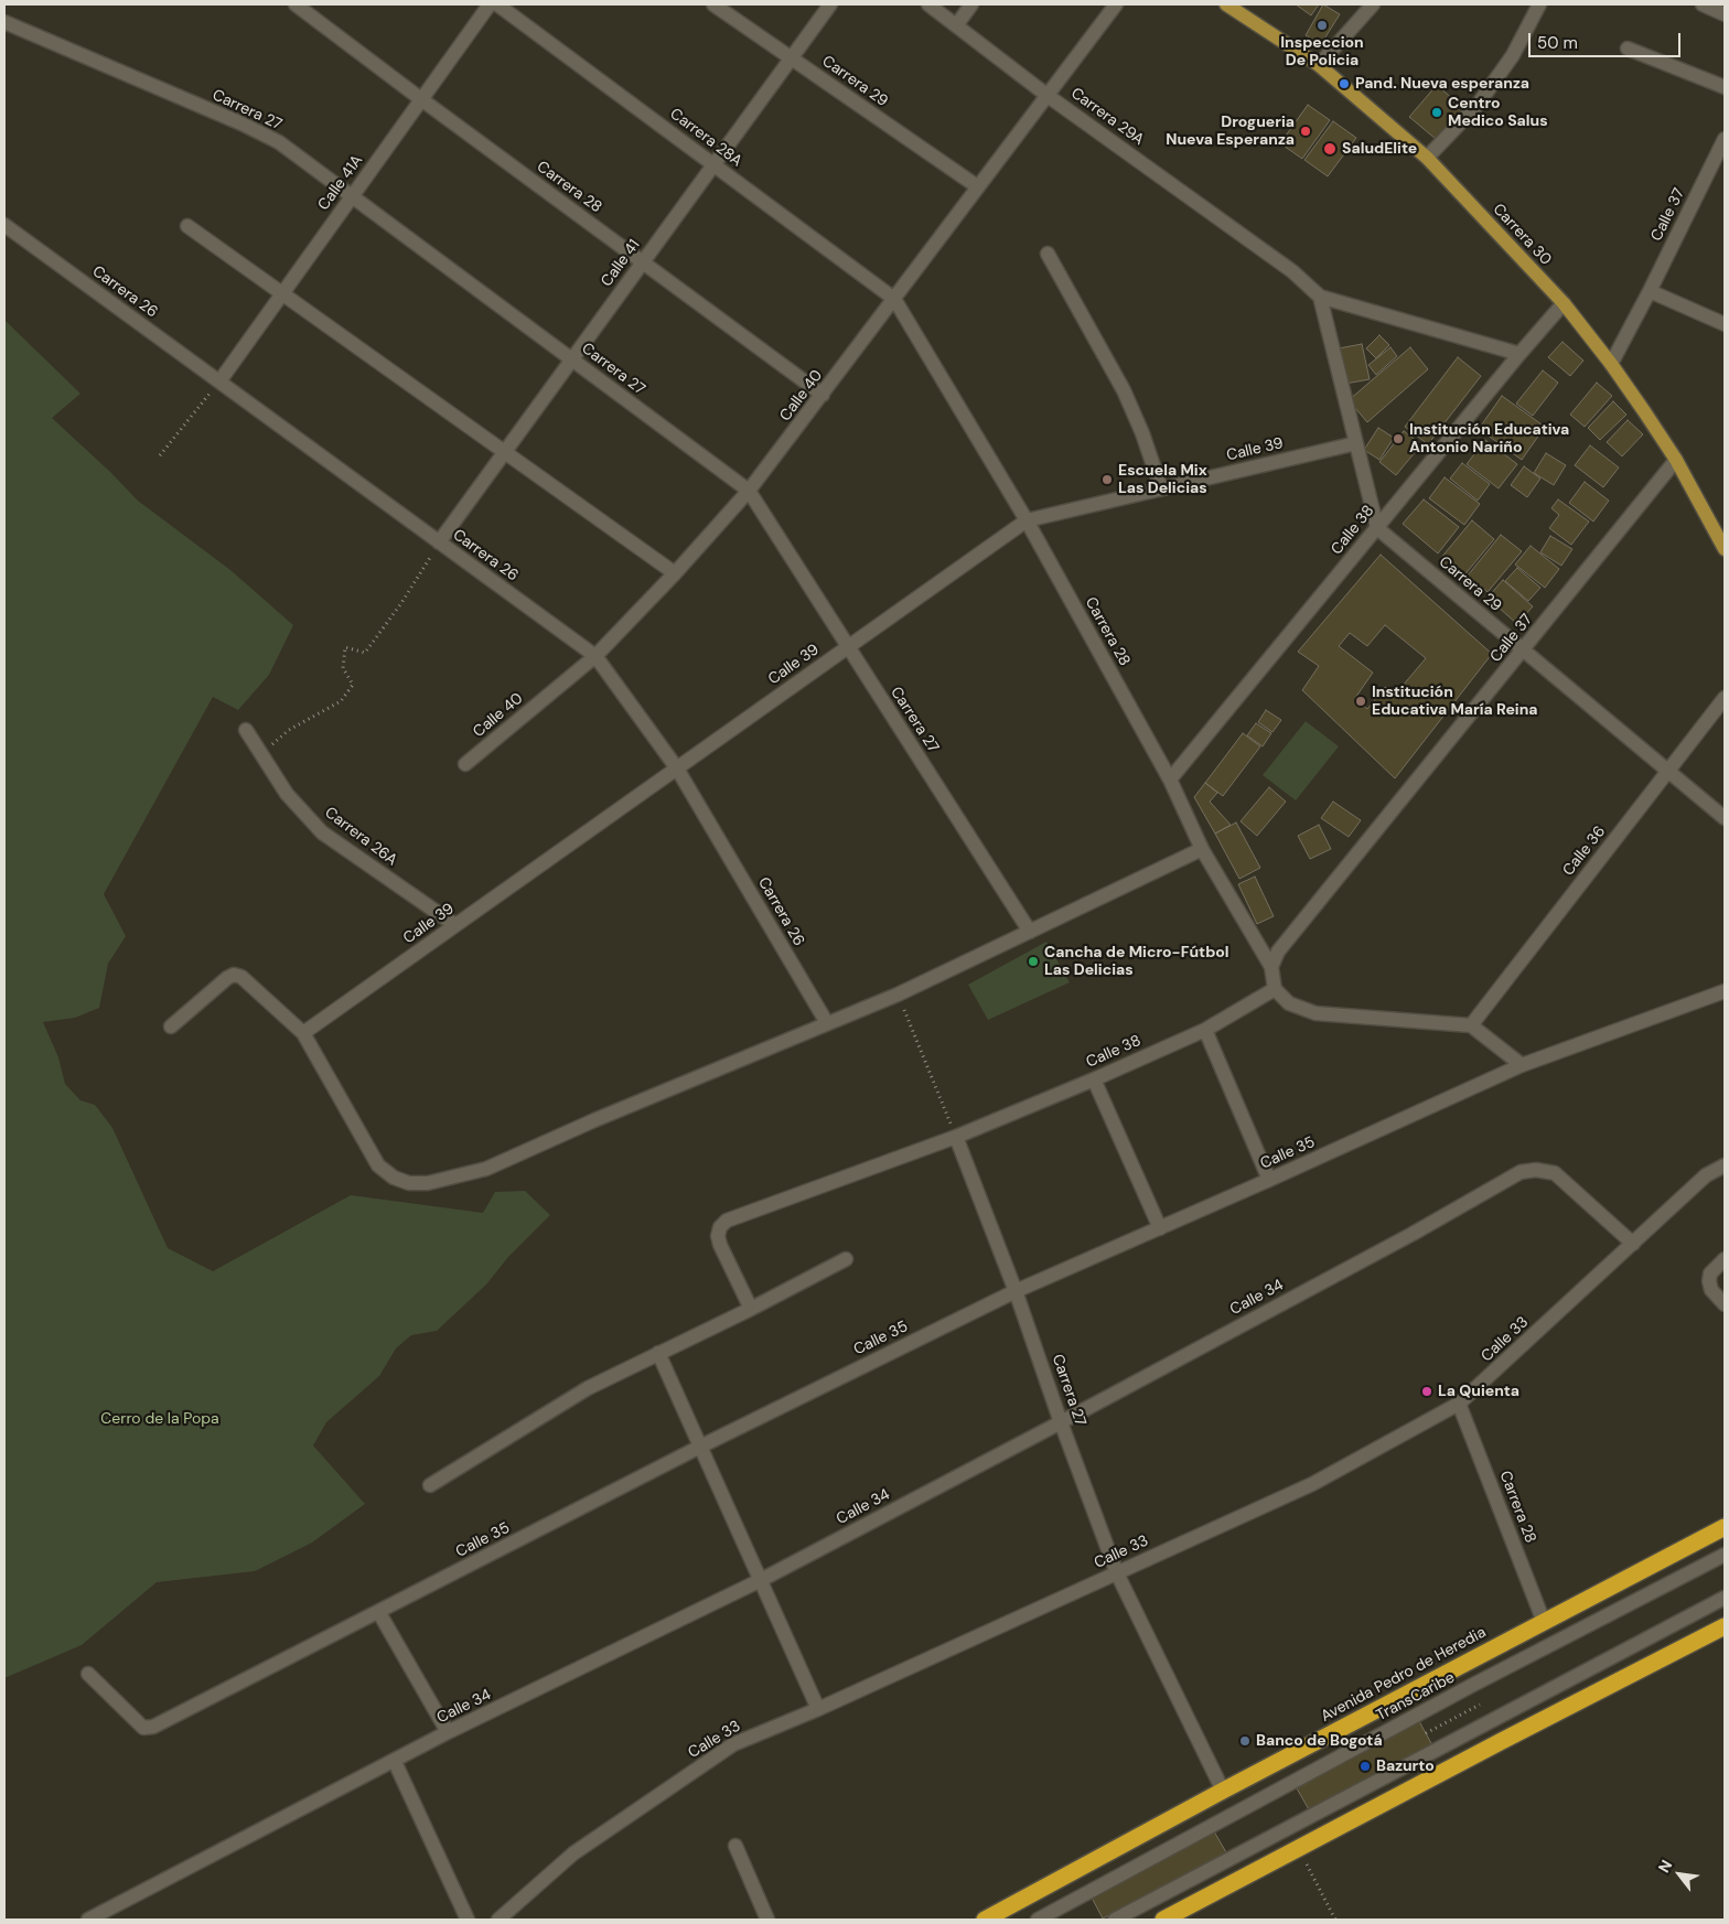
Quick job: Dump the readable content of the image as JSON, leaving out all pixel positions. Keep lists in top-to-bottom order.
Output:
{
  "streets": {
    "highway": ["Avenida Pedro de Heredia"],
    "main road": ["Carrera 30"],
    "street": [
      "Carrera 29",
      "Carrera 27",
      "Carrera 29A",
      "Carrera 28A",
      "Calle 41A",
      "Carrera 28",
      "Calle 37",
      "Calle 41",
      "Carrera 26",
      "Calle 40",
      "Calle 39",
      "Calle 38",
      "Carrera 26A",
      "Calle 36",
      "Calle 35",
      "Calle 34",
      "Calle 33",
      "TransCaribe"
    ]
  },
  "crossings": [
    ["Carrera 29", "Calle 37"],
    ["Carrera 29", "Calle 41"],
    ["Carrera 29", "Calle 40"],
    ["Carrera 29", "Calle 38"],
    ["Carrera 29", "Calle 36"],
    ["Carrera 27", "Calle 41A"],
    ["Carrera 27", "Calle 41"],
    ["Carrera 27", "Calle 40"],
    ["Carrera 27", "Calle 39"],
    ["Carrera 27", "Calle 38"],
    ["Carrera 27", "Calle 35"],
    ["Carrera 27", "Calle 34"],
    ["Carrera 27", "Calle 33"],
    ["Carrera 27", "Avenida Pedro de Heredia"],
    ["Carrera 29A", "Calle 40"],
    ["Carrera 28A", "Carrera 28"],
    ["Carrera 28A", "Calle 41"],
    ["Carrera 28A", "Calle 40"],
    ["Calle 41A", "Carrera 28"],
    ["Calle 41A", "Carrera 26"],
    ["Carrera 28", "Calle 37"],
    ["Carrera 28", "Calle 41"],
    ["Carrera 28", "Calle 40"],
    ["Carrera 28", "Calle 39"],
    ["Carrera 28", "Calle 38"],
    ["Carrera 28", "Calle 33"],
    ["Carrera 28", "Avenida Pedro de Heredia"],
    ["Calle 37", "Carrera 30"],
    ["Carrera 30", "Calle 38"],
    ["Calle 41", "Carrera 26"],
    ["Carrera 26", "Calle 40"],
    ["Carrera 26", "Calle 39"],
    ["Calle 39", "Carrera 26A"],
    ["Calle 34", "Calle 33"]
  ],
  "parks": ["Cerro de la Popa"],
  "places": [
    "Inspeccion De Policia",
    "Pand. Nueva esperanza",
    "Centro Medico Salus",
    "Drogueria Nueva Esperanza",
    "SaludElite",
    "Institución Educativa Antonio Nariño",
    "Escuela Mix Las Delicias",
    "Institución Educativa María Reina",
    "Cancha de Micro-Fútbol Las Delicias",
    "La Quienta",
    "Banco de Bogotá",
    "Bazurto"
  ],
  "scale_bar": "50 m",
  "north": "top left"
}
